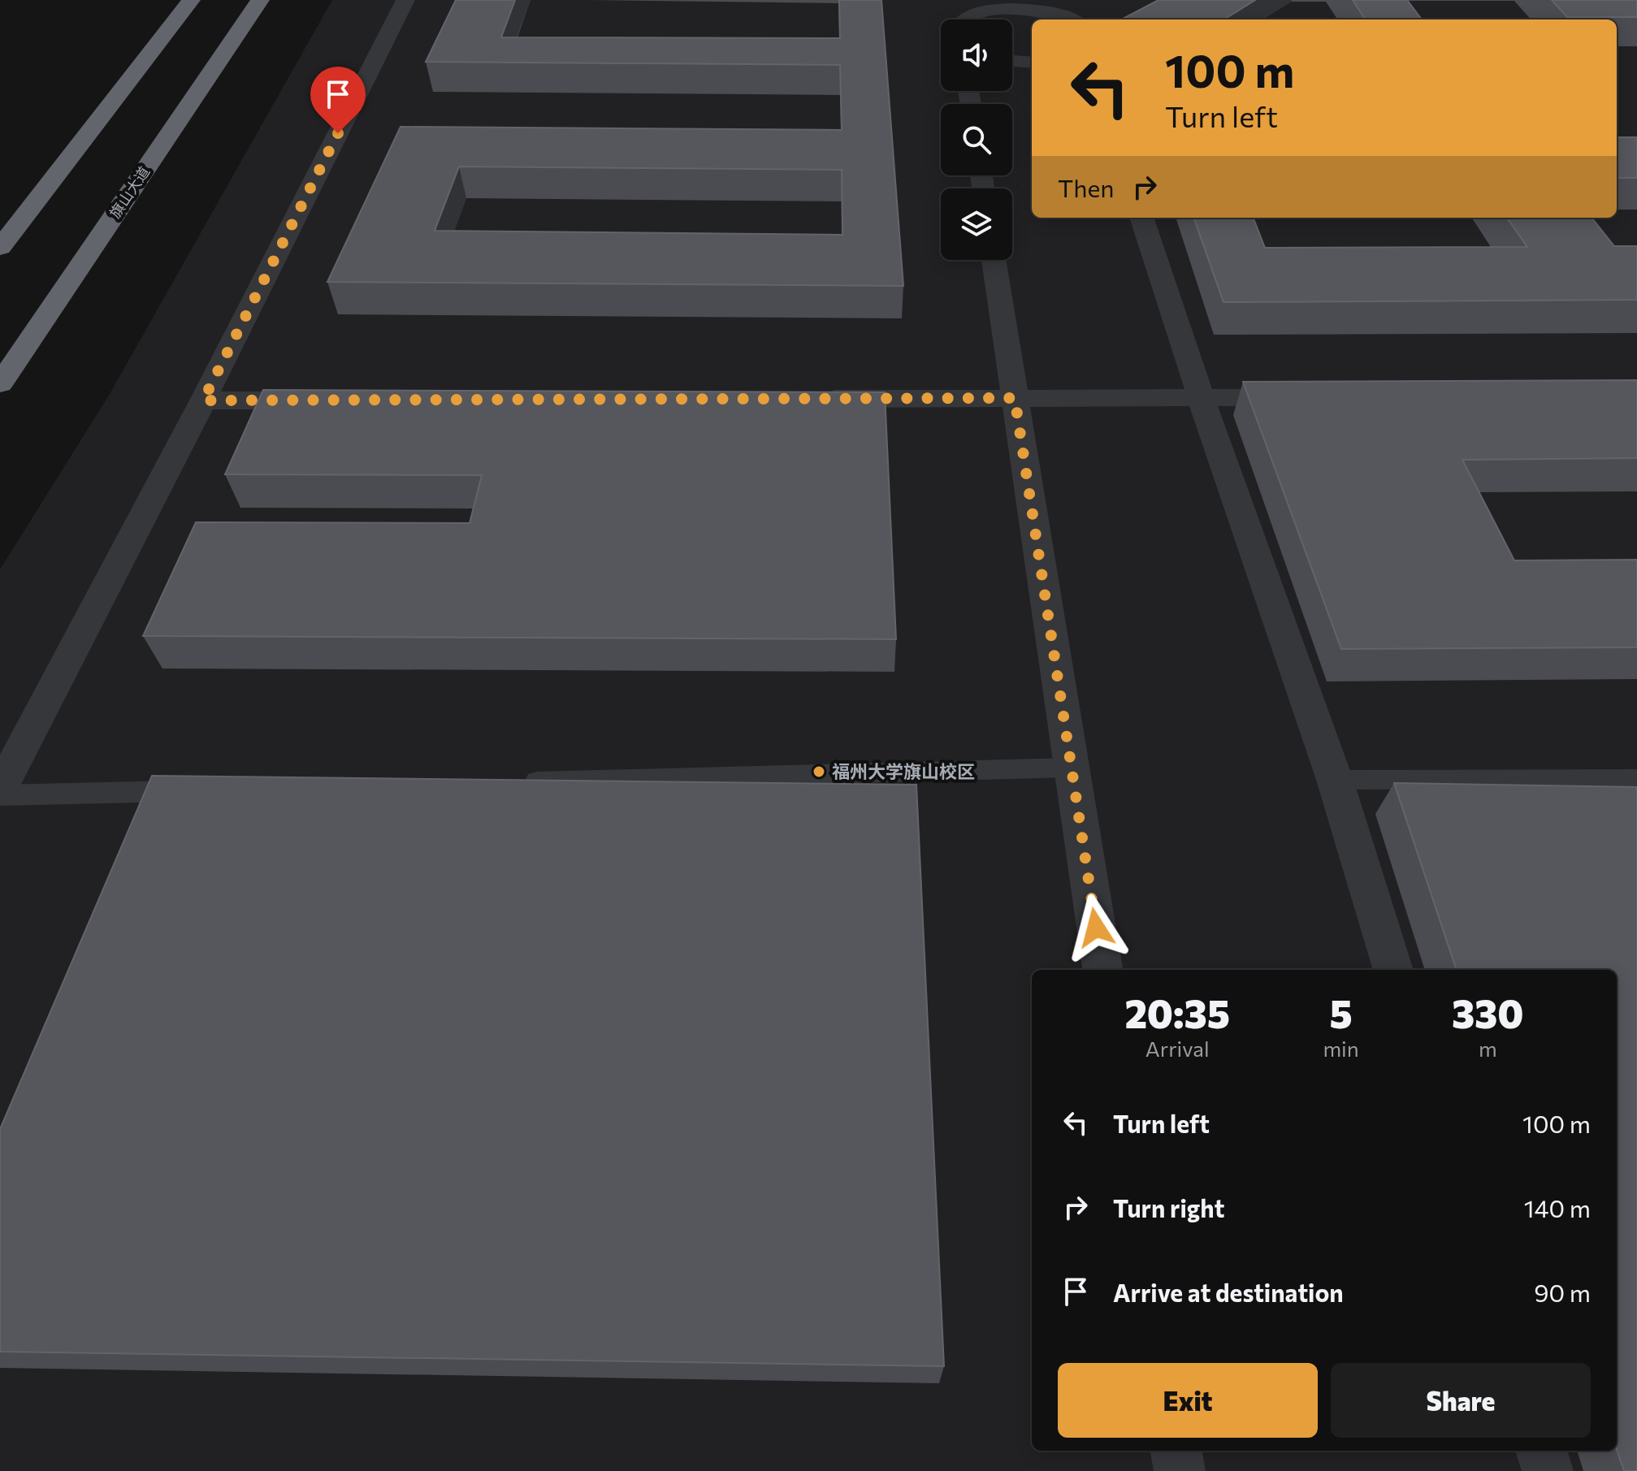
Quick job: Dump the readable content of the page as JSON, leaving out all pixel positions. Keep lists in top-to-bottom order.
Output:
{
  "streets": {
    "highway": ["旗山大道"]
  },
  "places": ["福州大学旗山校区"],
  "page": {
    "turn": ["100 m", "Turn left"],
    "then": "Then",
    "eta": [
      "20:35",
      "Arrival",
      "5",
      "min",
      "330",
      "m"
    ],
    "list": [
      {
        "name": "Turn left",
        "value": "100 m"
      },
      {
        "name": "Turn right",
        "value": "140 m"
      },
      {
        "name": "Arrive at destination",
        "value": "90 m"
      }
    ],
    "buttons": ["Exit", "Share"]
  }
}
